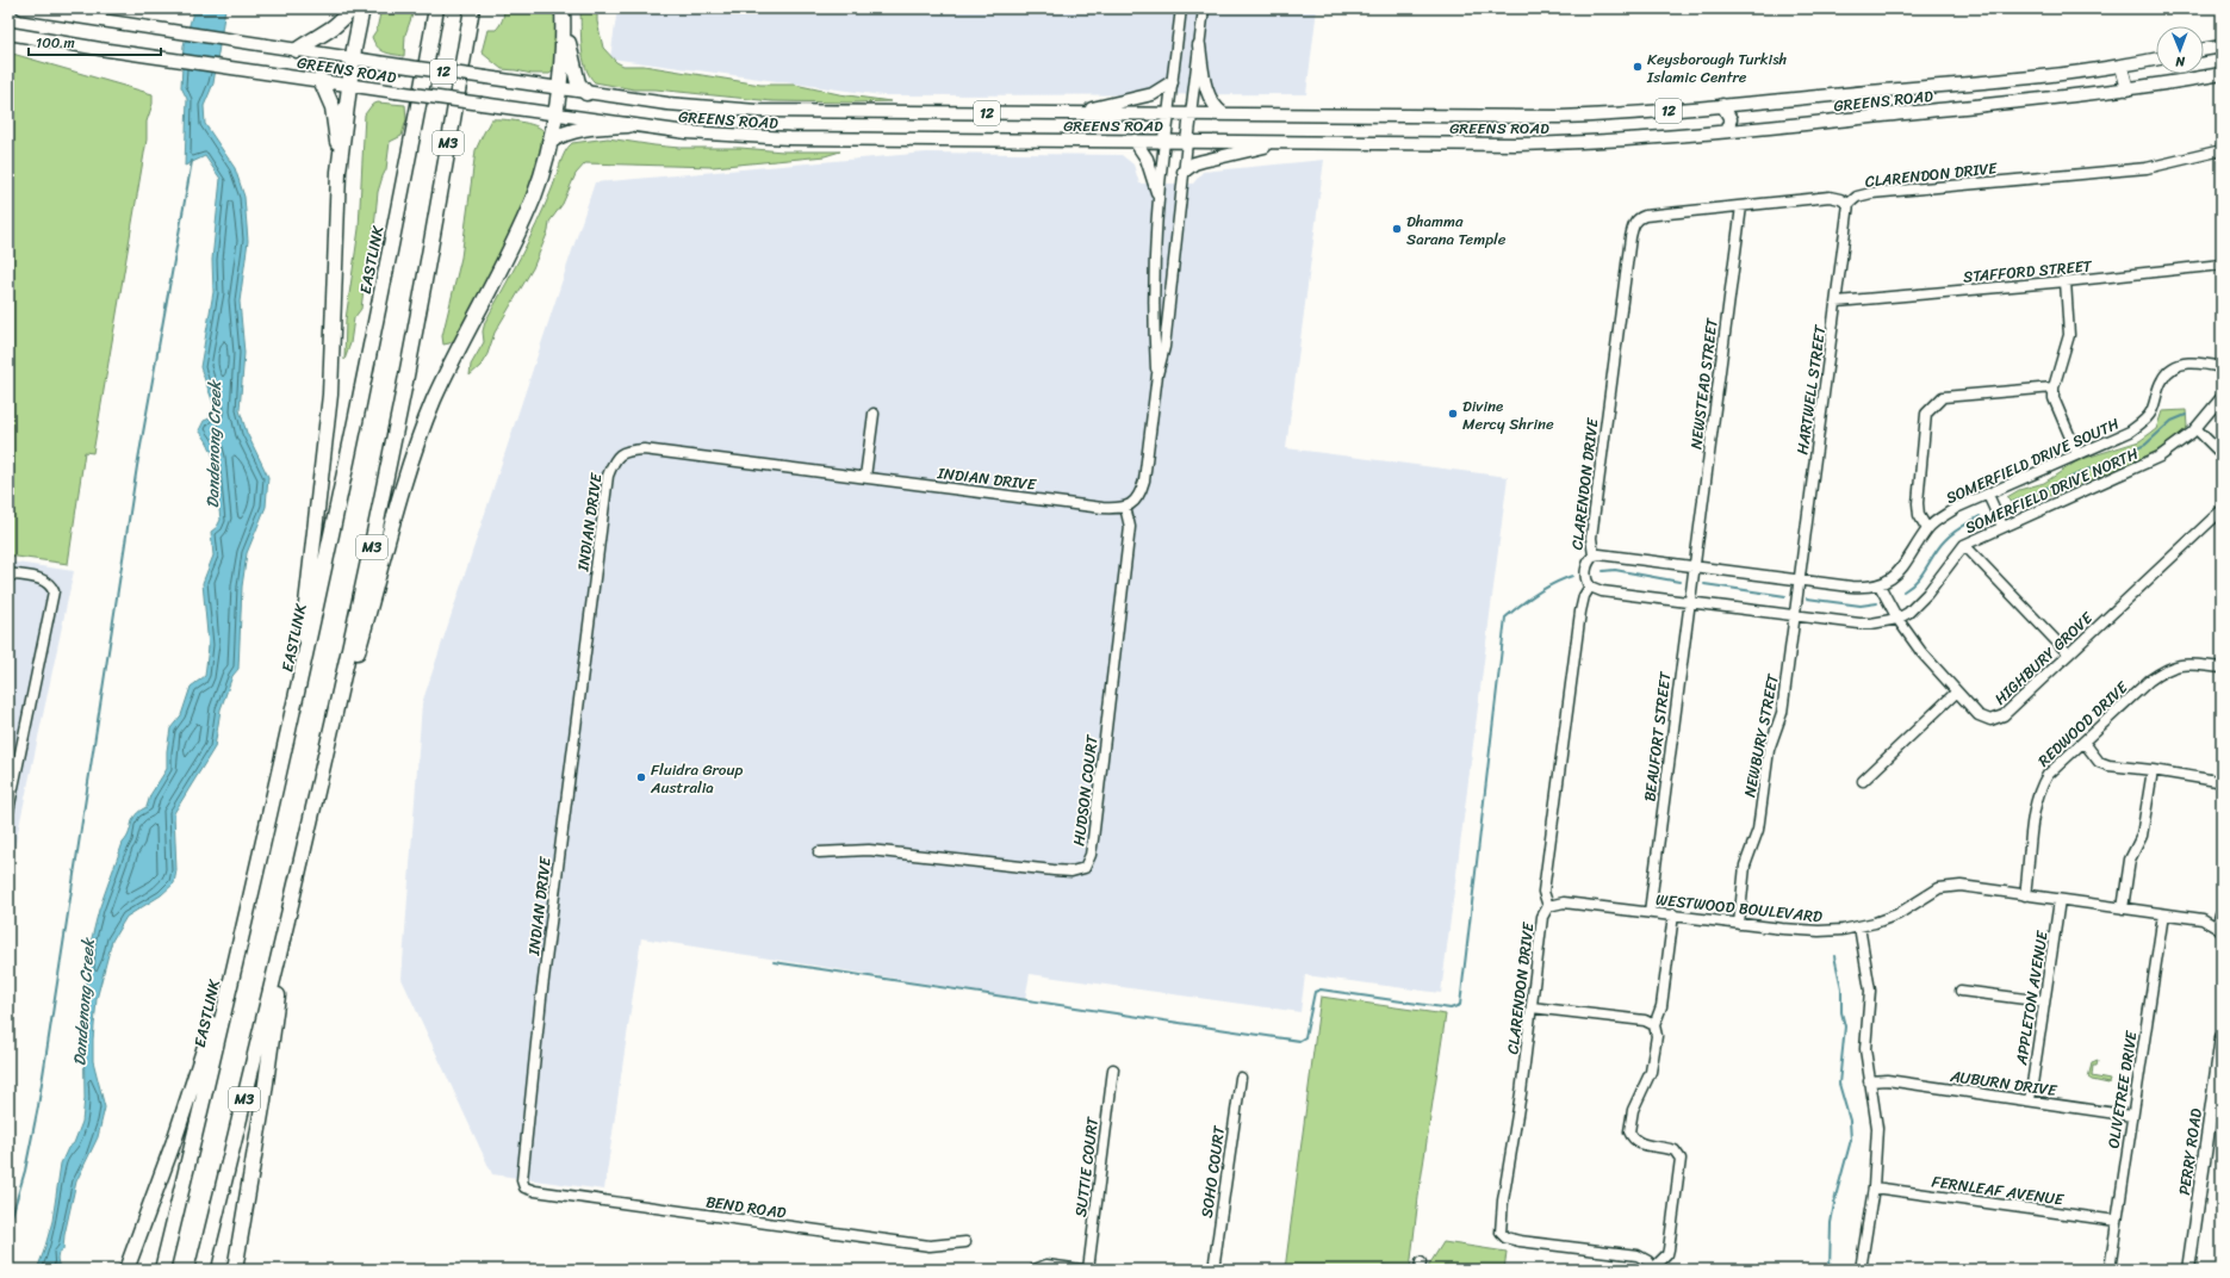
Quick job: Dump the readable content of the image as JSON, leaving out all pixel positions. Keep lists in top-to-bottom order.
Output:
{
  "streets": {
    "highway": ["M3", "EASTLINK"],
    "main road": ["GREENS ROAD", "12", "PERRY ROAD"],
    "street": [
      "CLARENDON DRIVE",
      "STAFFORD STREET",
      "NEWSTEAD STREET",
      "HARTWELL STREET",
      "SOMERFIELD DRIVE SOUTH",
      "INDIAN DRIVE",
      "SOMERFIELD DRIVE NORTH",
      "HIGHBURY GROVE",
      "REDWOOD DRIVE",
      "NEWBURY STREET",
      "BEAUFORT STREET",
      "HUDSON COURT",
      "WESTWOOD BOULEVARD",
      "APPLETON AVENUE",
      "AUBURN DRIVE",
      "OLIVETREE DRIVE",
      "SUTTIE COURT",
      "SOHO COURT",
      "FERNLEAF AVENUE",
      "BEND ROAD"
    ]
  },
  "crossings": [
    ["CLARENDON DRIVE", "NEWSTEAD STREET"],
    ["CLARENDON DRIVE", "HARTWELL STREET"],
    ["CLARENDON DRIVE", "SOMERFIELD DRIVE SOUTH"],
    ["CLARENDON DRIVE", "SOMERFIELD DRIVE NORTH"],
    ["CLARENDON DRIVE", "WESTWOOD BOULEVARD"],
    ["STAFFORD STREET", "HARTWELL STREET"],
    ["NEWSTEAD STREET", "SOMERFIELD DRIVE SOUTH"],
    ["NEWSTEAD STREET", "BEAUFORT STREET"],
    ["HARTWELL STREET", "SOMERFIELD DRIVE SOUTH"],
    ["HARTWELL STREET", "NEWBURY STREET"],
    ["SOMERFIELD DRIVE SOUTH", "HIGHBURY GROVE"],
    ["SOMERFIELD DRIVE SOUTH", "NEWBURY STREET"],
    ["SOMERFIELD DRIVE SOUTH", "BEAUFORT STREET"],
    ["INDIAN DRIVE", "HUDSON COURT"],
    ["INDIAN DRIVE", "BEND ROAD"],
    ["SOMERFIELD DRIVE NORTH", "HIGHBURY GROVE"],
    ["SOMERFIELD DRIVE NORTH", "NEWBURY STREET"],
    ["SOMERFIELD DRIVE NORTH", "BEAUFORT STREET"],
    ["REDWOOD DRIVE", "WESTWOOD BOULEVARD"],
    ["NEWBURY STREET", "WESTWOOD BOULEVARD"],
    ["BEAUFORT STREET", "WESTWOOD BOULEVARD"],
    ["WESTWOOD BOULEVARD", "APPLETON AVENUE"],
    ["WESTWOOD BOULEVARD", "OLIVETREE DRIVE"],
    ["APPLETON AVENUE", "AUBURN DRIVE"],
    ["AUBURN DRIVE", "OLIVETREE DRIVE"],
    ["OLIVETREE DRIVE", "FERNLEAF AVENUE"]
  ],
  "water": ["Dandenong Creek"],
  "places": [
    "Keysborough Turkish Islamic Centre",
    "Dhamma Sarana Temple",
    "Divine Mercy Shrine",
    "Fluidra Group Australia"
  ],
  "scale_bar": "100 m",
  "north": "bottom"
}
